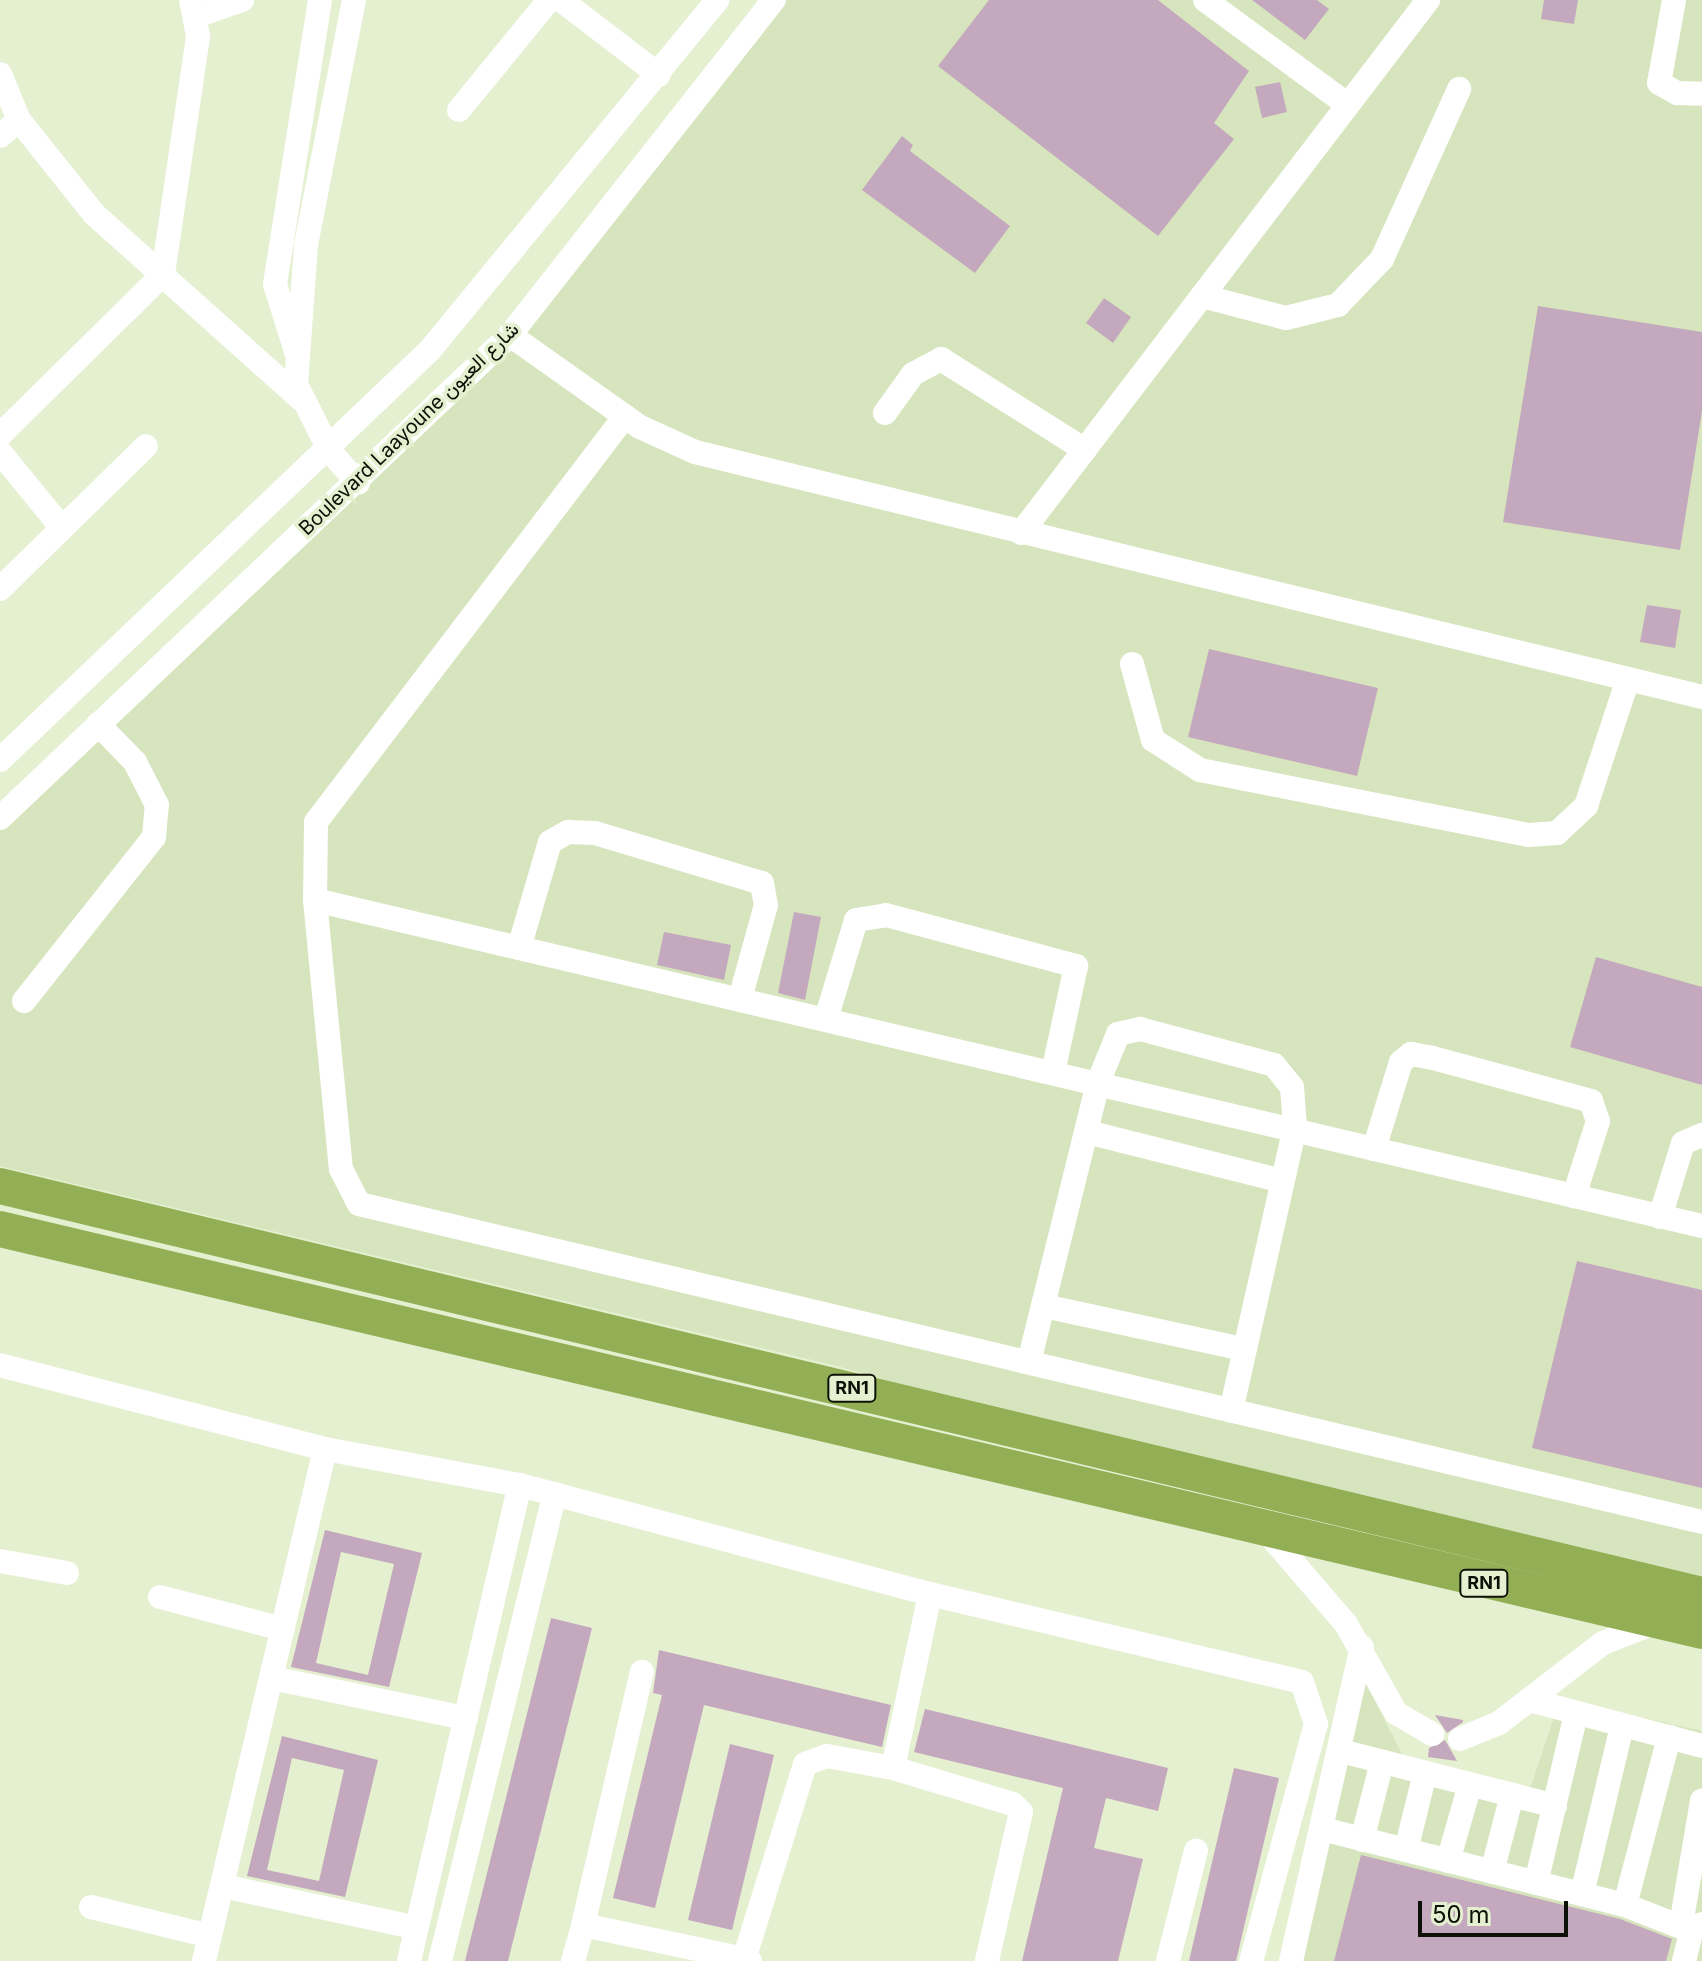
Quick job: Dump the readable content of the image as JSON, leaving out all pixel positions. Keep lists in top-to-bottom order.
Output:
{
  "streets": {
    "highway": ["RN1"],
    "street": ["Boulevard Laayoune شارع العيون"]
  },
  "scale_bar": "50 m"
}
